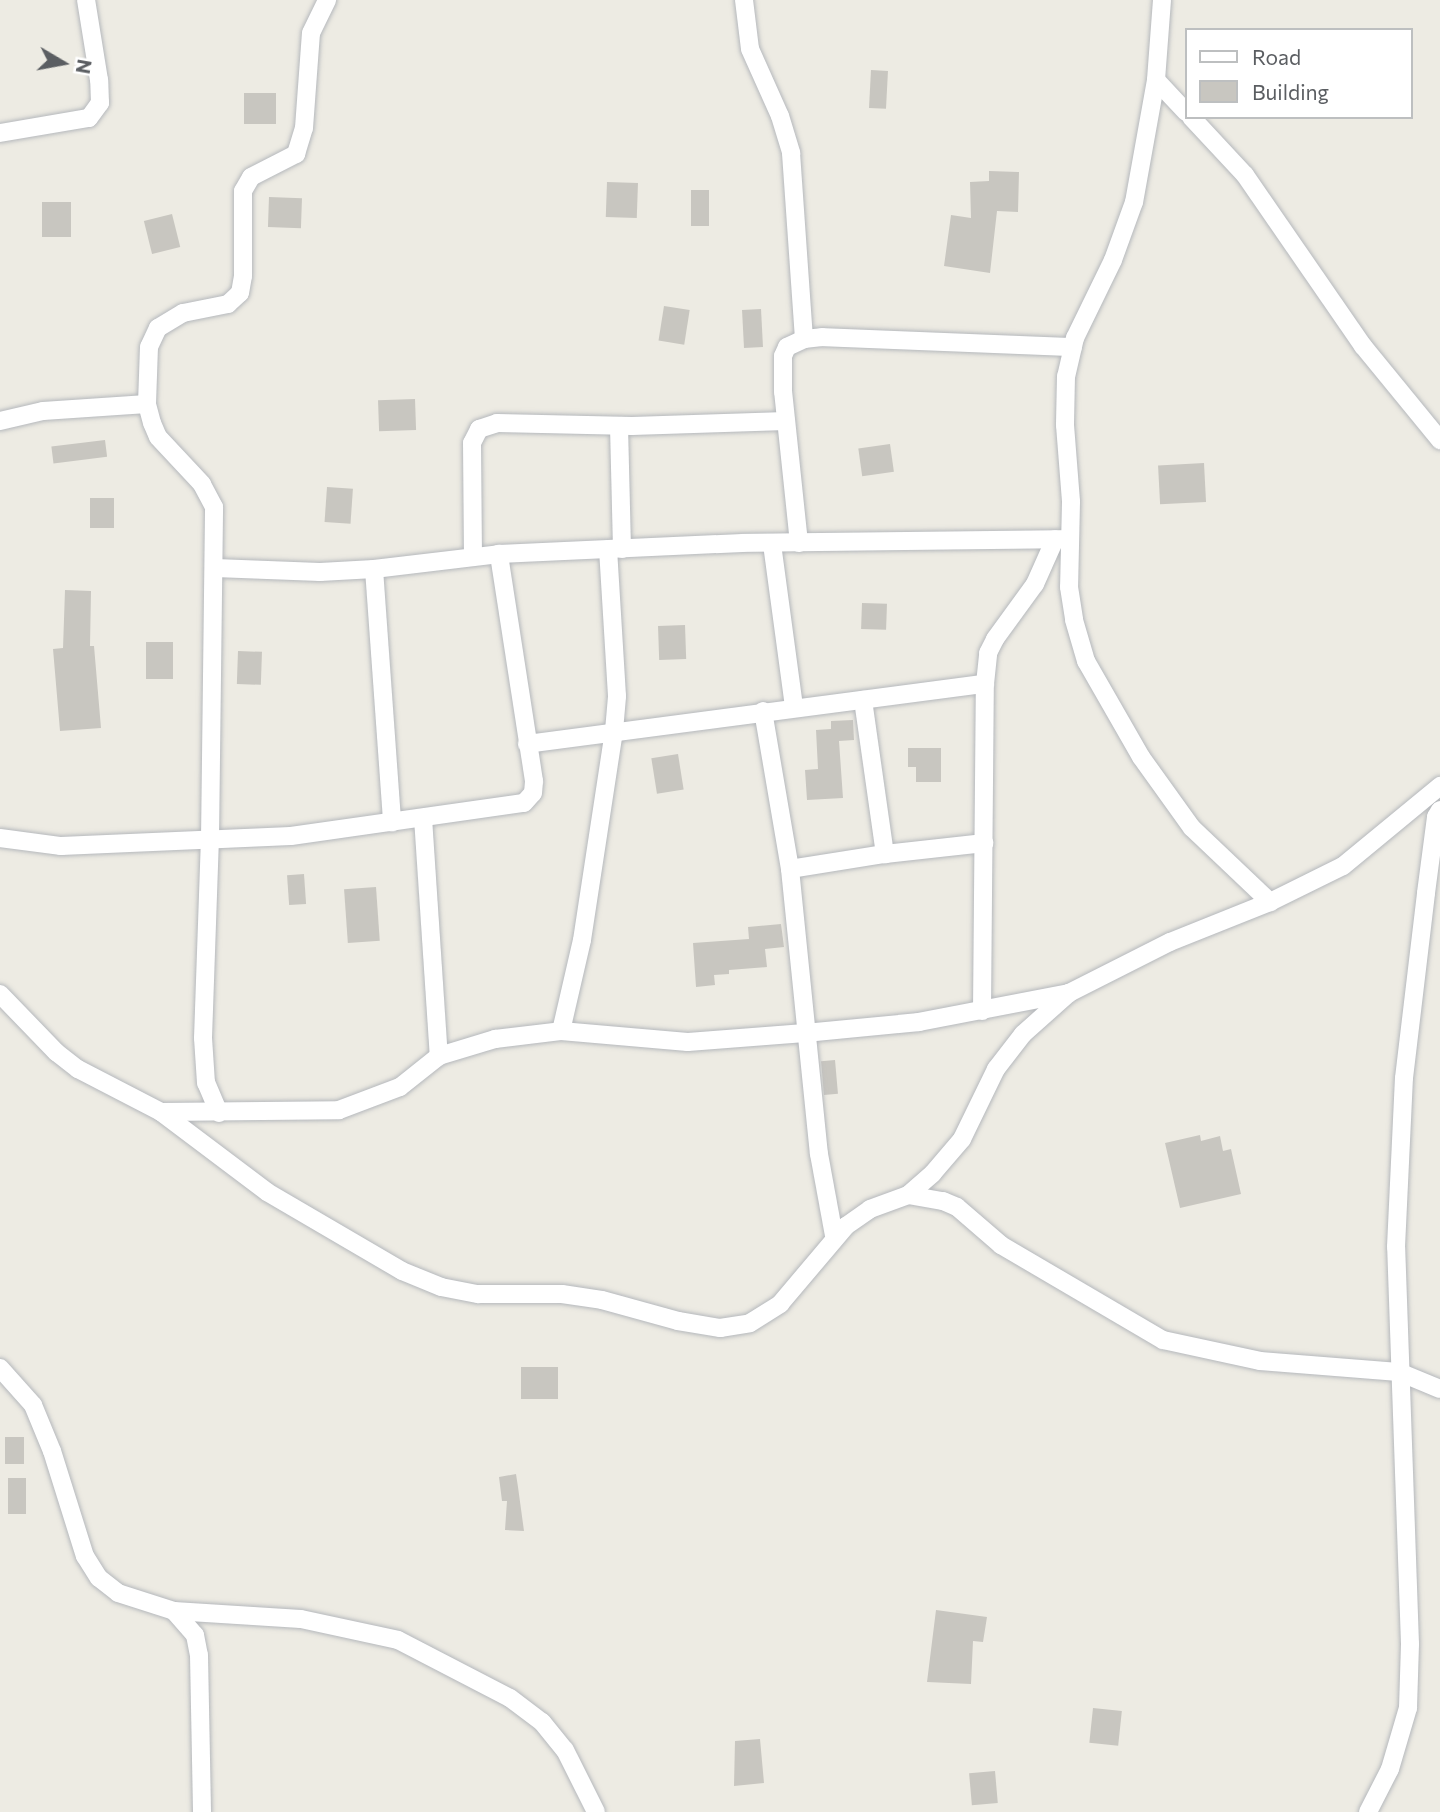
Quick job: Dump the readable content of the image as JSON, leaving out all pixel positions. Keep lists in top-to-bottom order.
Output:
{
  "legend": ["Road", "Building"],
  "north": "right"
}
